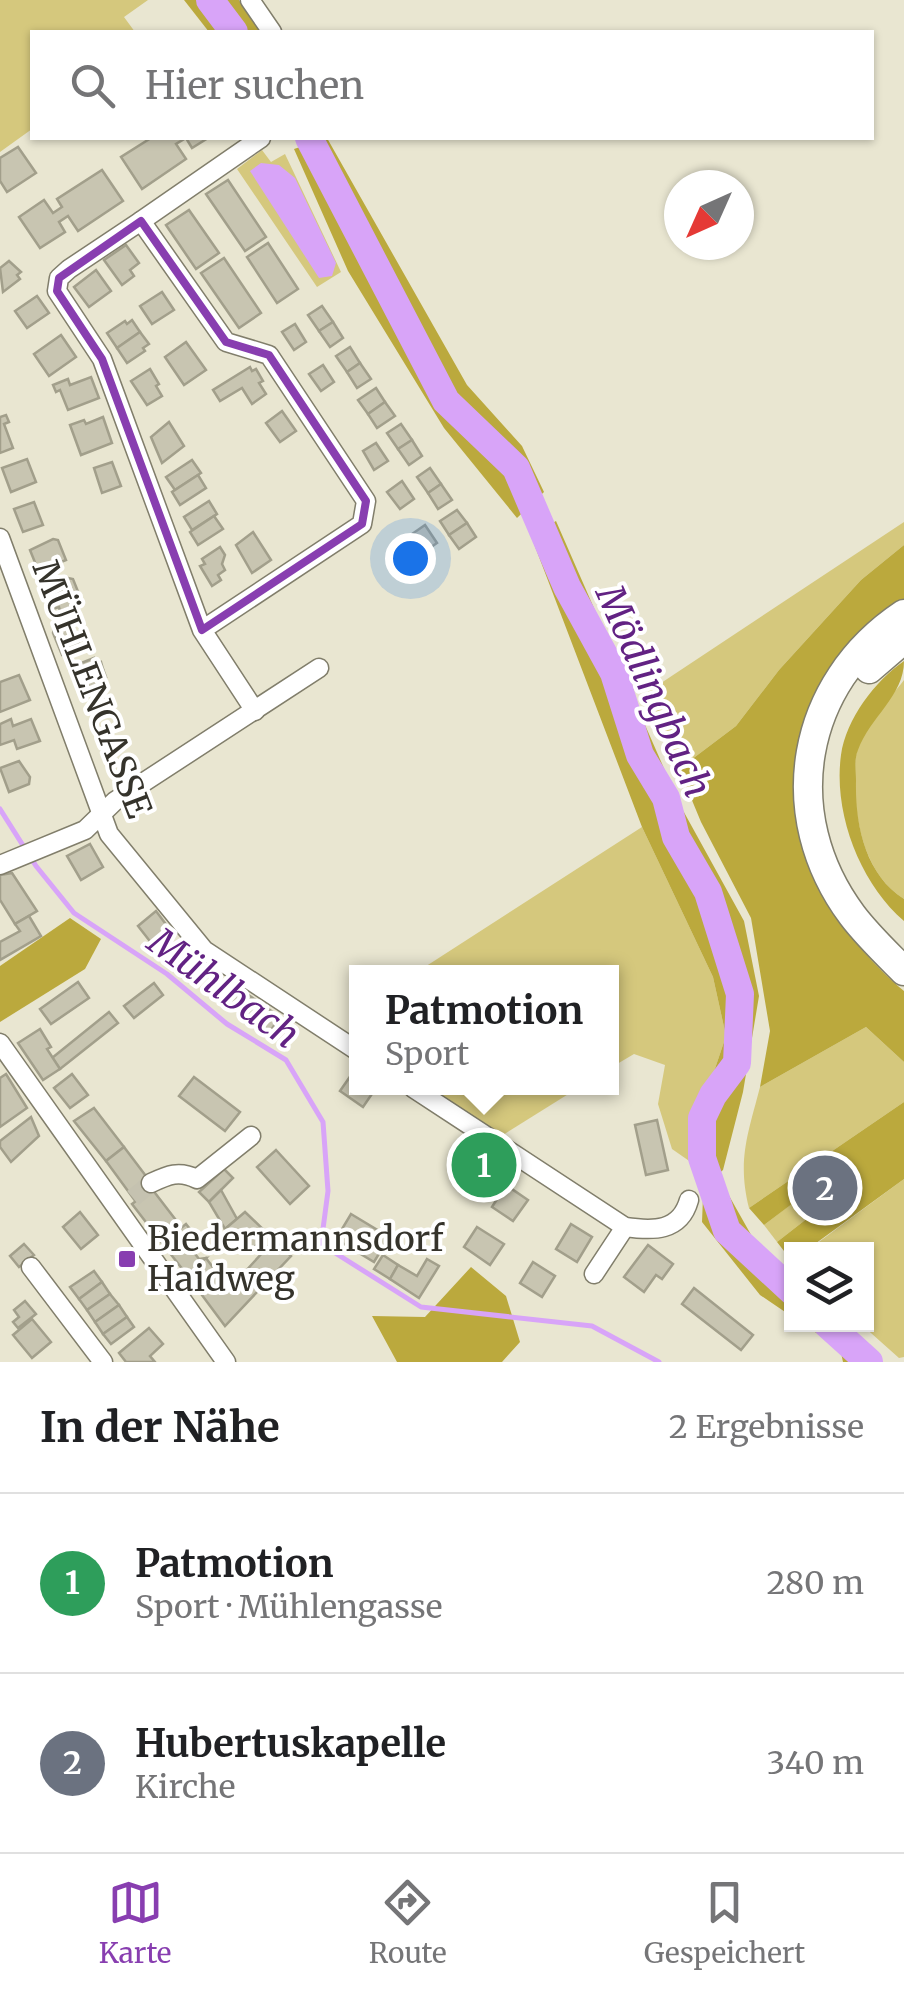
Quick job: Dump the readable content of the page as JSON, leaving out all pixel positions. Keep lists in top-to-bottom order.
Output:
{
  "streets": {
    "street": ["MÜHLENGASSE"]
  },
  "water": ["Mödlingbach", "Mühlbach"],
  "places": {
    "transit": ["Biedermannsdorf Haidweg"]
  },
  "north": "bottom left",
  "page": {
    "search": "Hier suchen",
    "popup": ["Patmotion", "Sport"],
    "pins": ["1", "2"],
    "heading": ["In der Nähe", "2 Ergebnisse"],
    "list": [
      {
        "mark": "1",
        "name": "Patmotion",
        "note": "Sport · Mühlengasse",
        "value": "280 m"
      },
      {
        "mark": "2",
        "name": "Hubertuskapelle",
        "note": "Kirche",
        "value": "340 m"
      }
    ],
    "nav": ["Karte", "Route", "Gespeichert"]
  }
}
